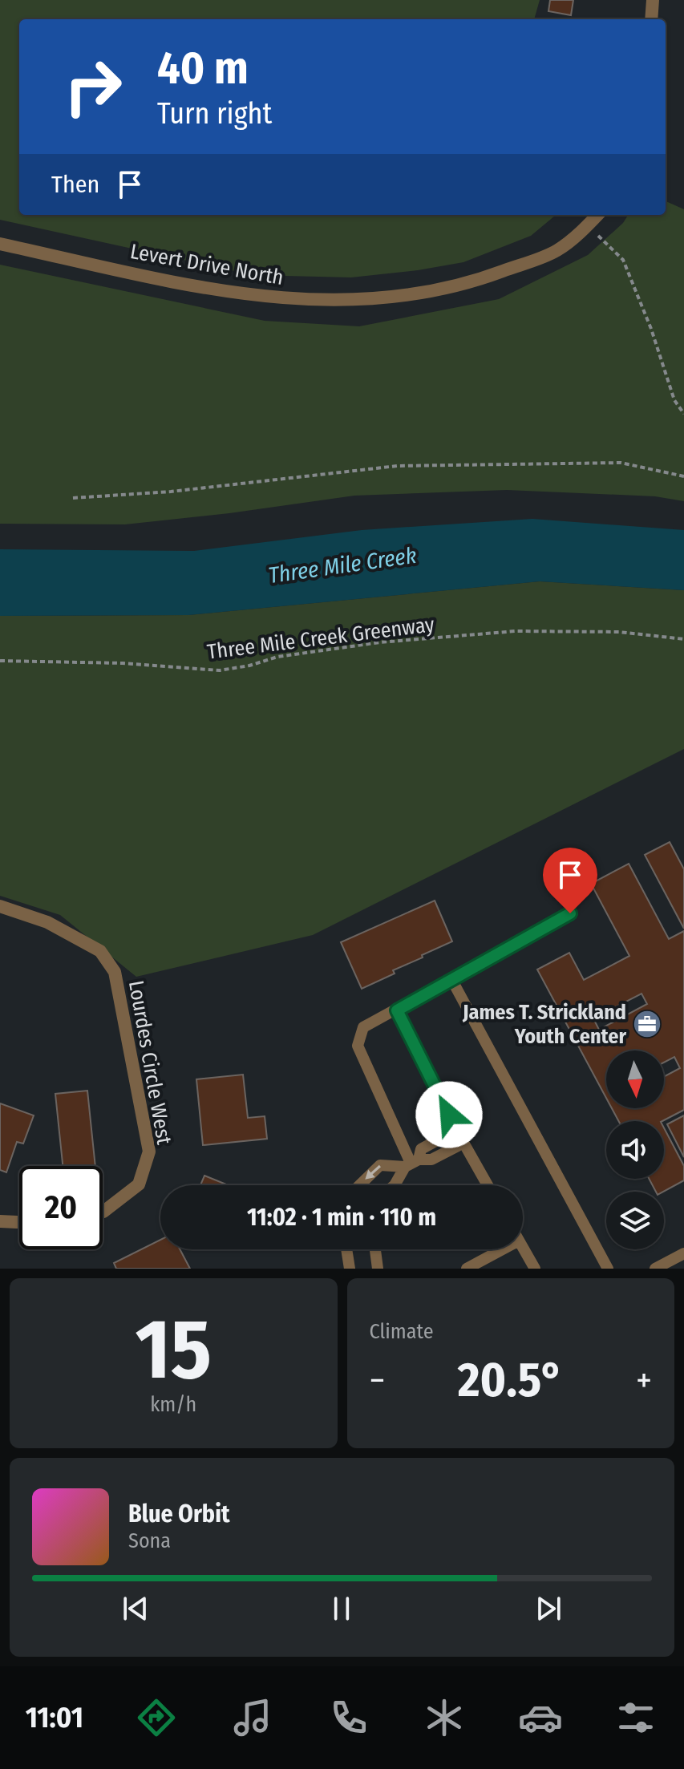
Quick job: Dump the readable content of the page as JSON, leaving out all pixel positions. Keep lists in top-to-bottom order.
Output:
{
  "streets": {
    "street": ["Levert Drive North", "Lourdes Circle West"],
    "path": ["Three Mile Creek Greenway"]
  },
  "water": ["Three Mile Creek"],
  "places": {
    "office": ["James T. Strickland Youth Center"]
  },
  "north": "bottom",
  "page": {
    "turn": ["40 m", "Turn right"],
    "then": "Then",
    "limit": "20",
    "trip": "11:02 · 1 min · 110 m",
    "tile": [
      ["15", "km/h"],
      "Climate"
    ],
    "heat": ["−", "20.5°", "+"],
    "song": ["Blue Orbit", "Sona"],
    "tabs": "11:01"
  }
}
